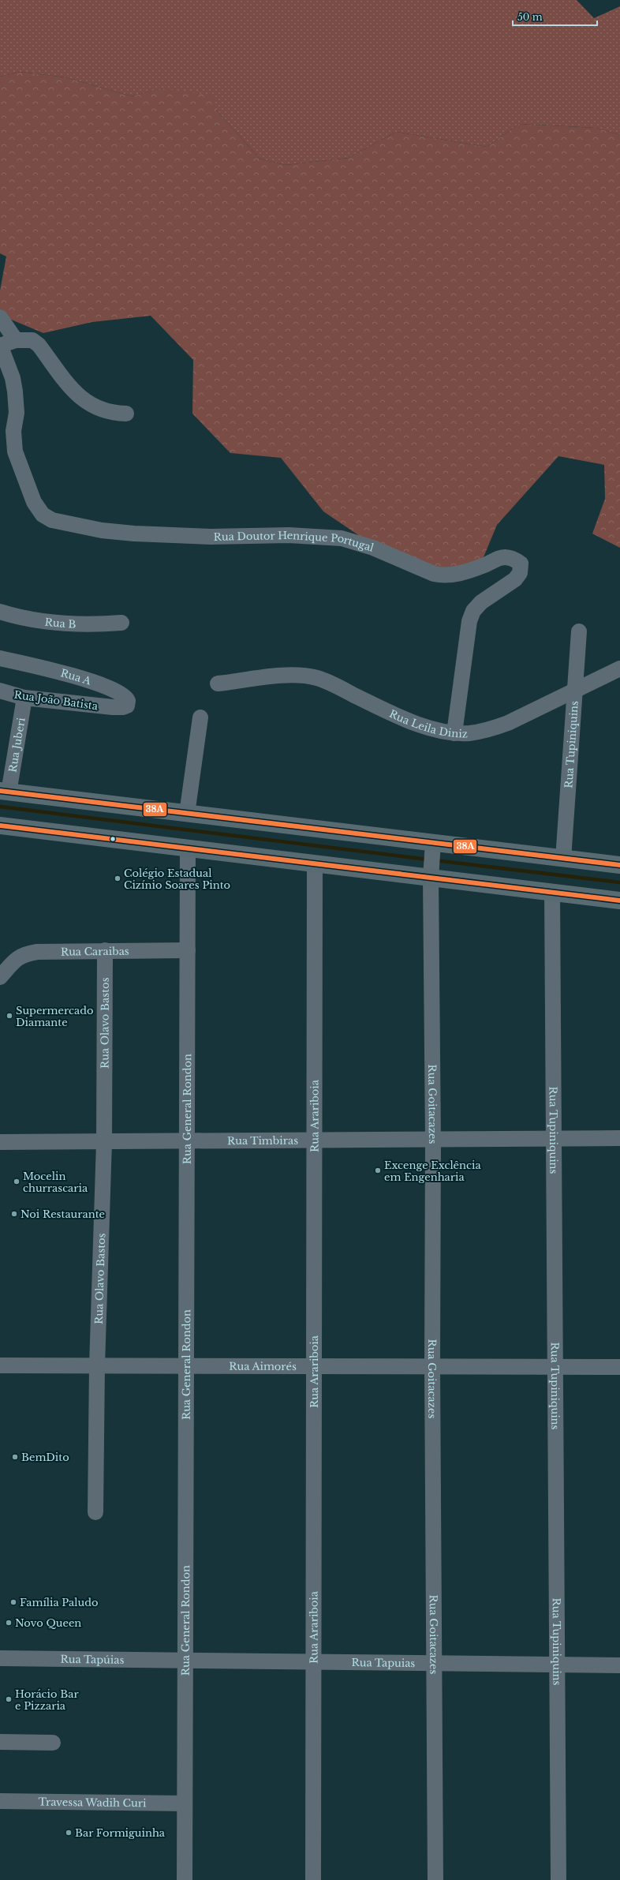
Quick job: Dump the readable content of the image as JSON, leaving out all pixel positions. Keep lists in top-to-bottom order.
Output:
{
  "streets": {
    "street": [
      "Rua Doutor Henrique Portugal",
      "Rua B",
      "Rua A",
      "Rua João Batista",
      "Rua Leila Diniz",
      "Rua Juberi",
      "Rua Tupiniquins",
      "Rua Caraibas",
      "Rua Olavo Bastos",
      "Rua Goitacazes",
      "Rua General Rondon",
      "Rua Arariboia",
      "Rua Timbiras",
      "Rua Aimorés",
      "Rua Tapúias",
      "Rua Tapuias",
      "Travessa Wadih Curi"
    ]
  },
  "crossings": [
    ["Rua Doutor Henrique Portugal", "Rua Leila Diniz"],
    ["Rua A", "Rua João Batista"],
    ["Rua João Batista", "Rua Juberi"],
    ["Rua Leila Diniz", "Rua Tupiniquins"],
    ["Rua Tupiniquins", "Rua Timbiras"],
    ["Rua Tupiniquins", "Rua Aimorés"],
    ["Rua Tupiniquins", "Rua Tapuias"],
    ["Rua Caraibas", "Rua Olavo Bastos"],
    ["Rua Caraibas", "Rua General Rondon"],
    ["Rua Olavo Bastos", "Rua Timbiras"],
    ["Rua Olavo Bastos", "Rua Aimorés"],
    ["Rua Goitacazes", "Rua Timbiras"],
    ["Rua Goitacazes", "Rua Aimorés"],
    ["Rua Goitacazes", "Rua Tapuias"],
    ["Rua General Rondon", "Rua Timbiras"],
    ["Rua General Rondon", "Rua Aimorés"],
    ["Rua General Rondon", "Rua Tapúias"],
    ["Rua General Rondon", "Rua Tapuias"],
    ["Rua General Rondon", "Travessa Wadih Curi"],
    ["Rua Arariboia", "Rua Timbiras"],
    ["Rua Arariboia", "Rua Aimorés"],
    ["Rua Arariboia", "Rua Tapuias"],
    ["Rua Tapúias", "Rua Tapuias"]
  ],
  "places": [
    "Colégio Estadual Cizínio Soares Pinto",
    "Supermercado Diamante",
    "Excenge Exclência em Engenharia",
    "Mocelin churrascaria",
    "Noi Restaurante",
    "BemDito",
    "Família Paludo",
    "Novo Queen",
    "Horácio Bar e Pizzaria",
    "Bar Formiguinha"
  ],
  "lines": ["transit line 38A"],
  "scale_bar": "50 m"
}
